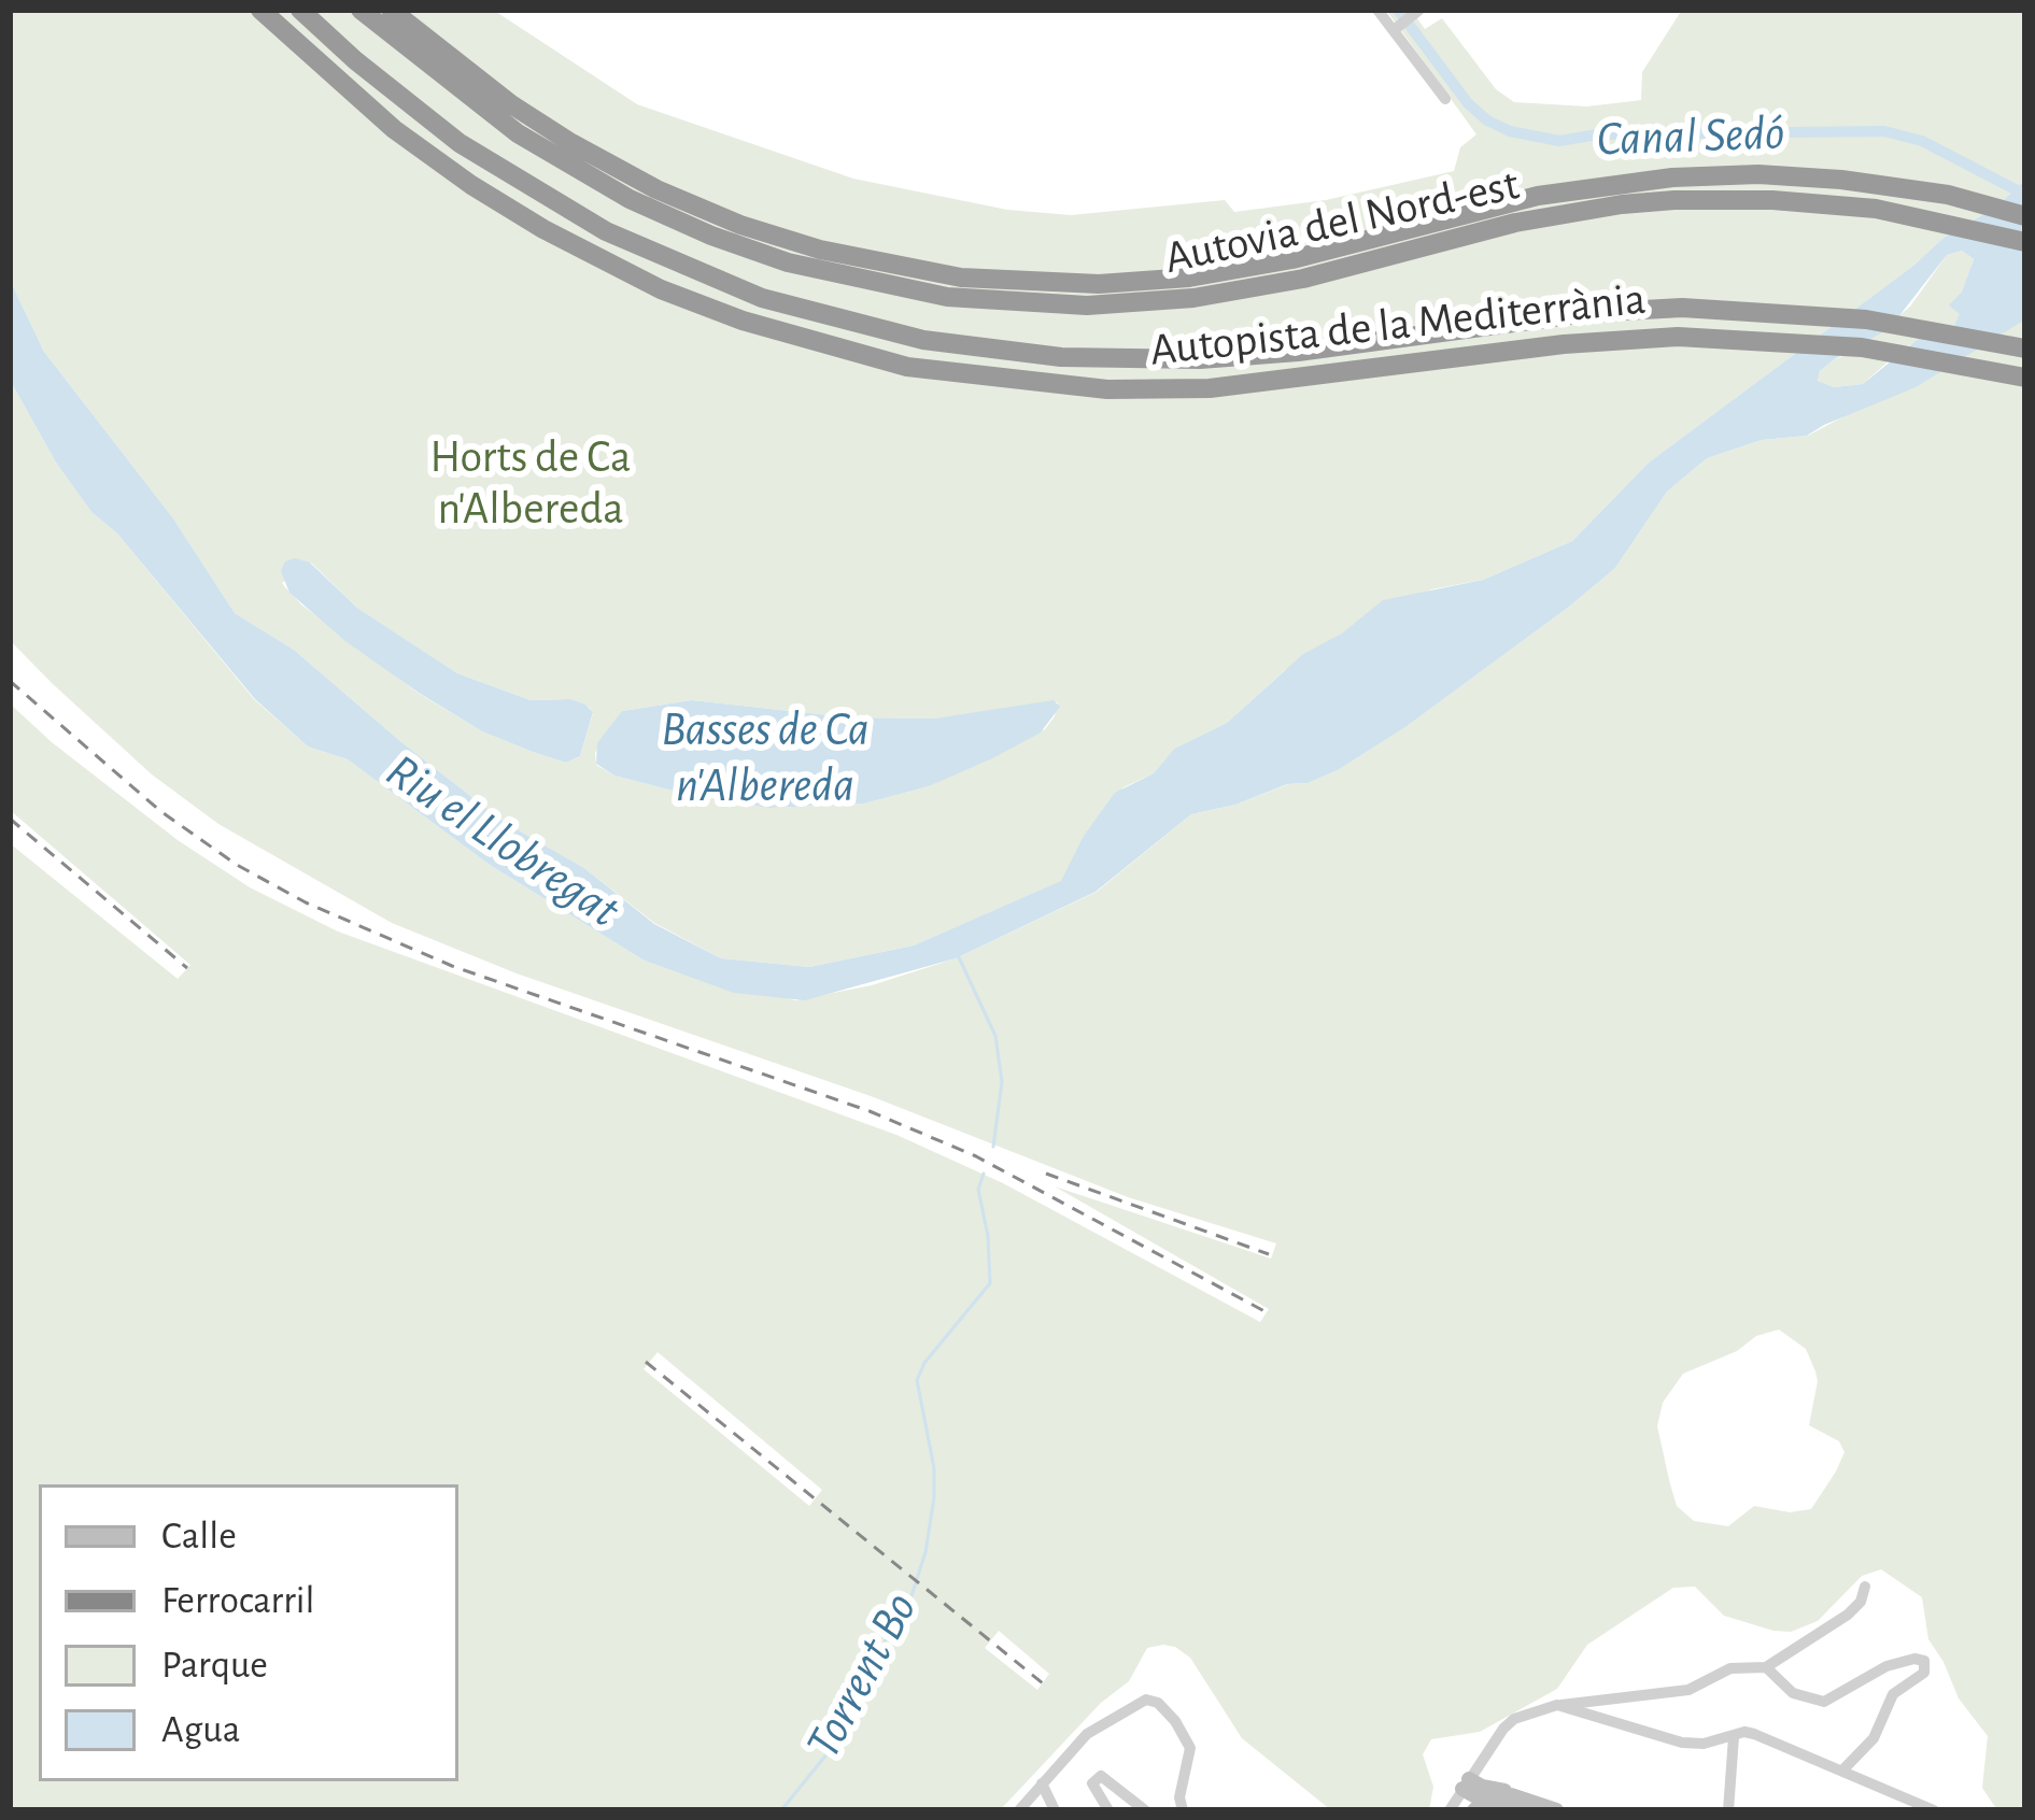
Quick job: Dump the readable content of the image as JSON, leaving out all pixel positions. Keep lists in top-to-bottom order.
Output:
{
  "streets": {
    "highway": ["Autovia del Nord-est", "Autopista de la Mediterrània"]
  },
  "water": [
    "Canal Sedó",
    "Basses de Ca n'Albereda",
    "Riu el Llobregat",
    "Torrent Bo"
  ],
  "parks": ["Horts de Ca n'Albereda"],
  "legend": [
    "Calle",
    "Ferrocarril",
    "Parque",
    "Agua"
  ]
}
